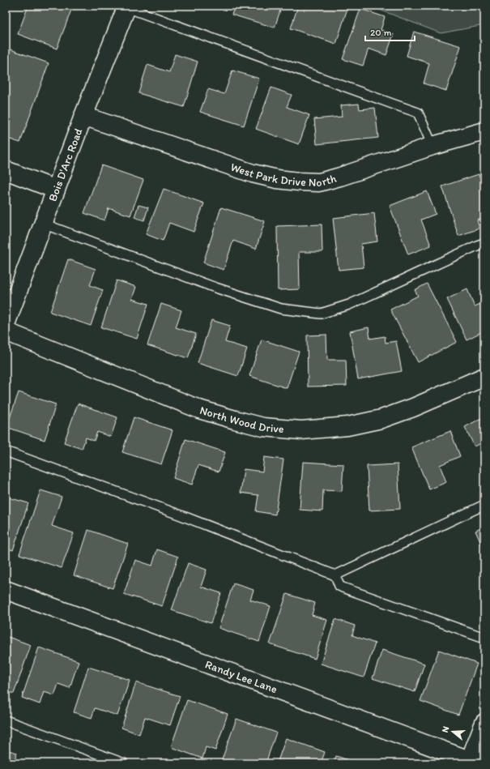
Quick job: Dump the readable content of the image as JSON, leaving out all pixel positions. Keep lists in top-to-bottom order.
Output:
{
  "streets": {
    "street": [
      "Bois D'Arc Road",
      "West Park Drive North",
      "North Wood Drive",
      "Randy Lee Lane"
    ]
  },
  "crossings": [
    ["Bois D'Arc Road", "West Park Drive North"]
  ],
  "scale_bar": "20 m",
  "north": "left"
}
